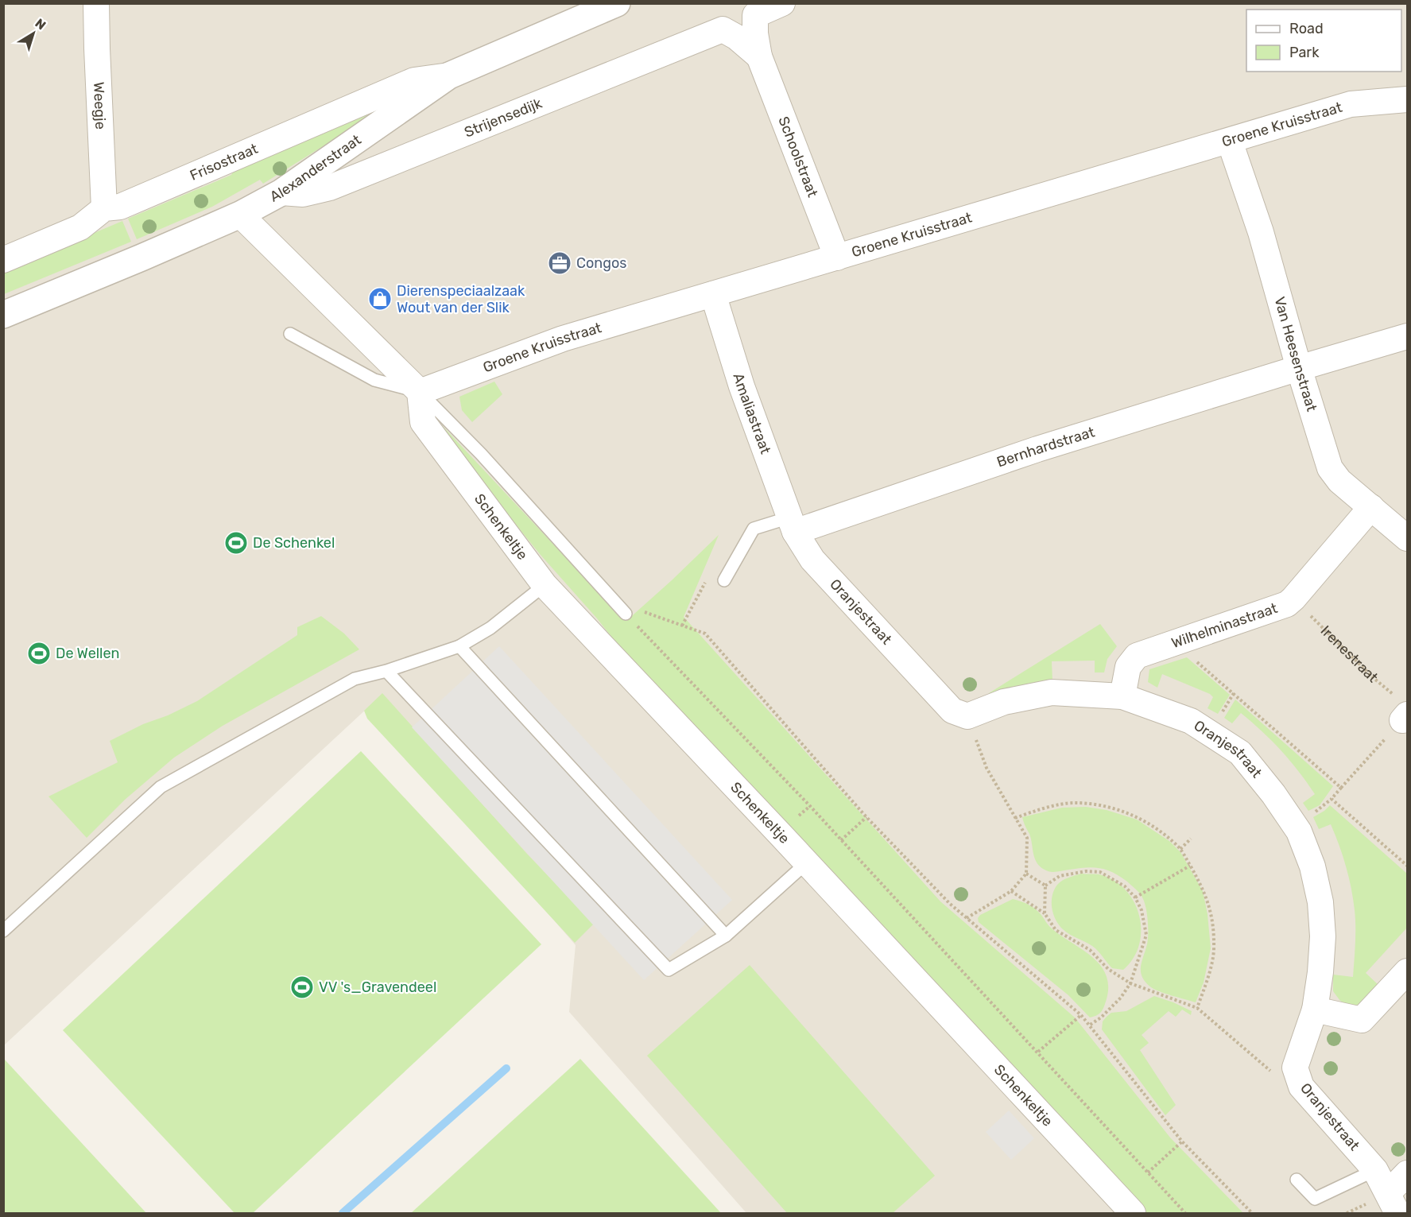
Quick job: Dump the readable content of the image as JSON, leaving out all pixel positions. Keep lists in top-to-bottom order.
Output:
{
  "streets": {
    "street": [
      "Weegje",
      "Strijensedijk",
      "Groene Kruisstraat",
      "Schoolstraat",
      "Frisostraat",
      "Alexanderstraat",
      "Van Heesenstraat",
      "Amaliastraat",
      "Bernhardstraat",
      "Schenkeltje",
      "Oranjestraat",
      "Wilhelminastraat"
    ],
    "path": ["Irenestraat"]
  },
  "crossings": [
    ["Weegje", "Frisostraat"],
    ["Strijensedijk", "Schoolstraat"],
    ["Strijensedijk", "Alexanderstraat"],
    ["Groene Kruisstraat", "Schoolstraat"],
    ["Groene Kruisstraat", "Van Heesenstraat"],
    ["Groene Kruisstraat", "Amaliastraat"],
    ["Groene Kruisstraat", "Schenkeltje"],
    ["Frisostraat", "Alexanderstraat"],
    ["Alexanderstraat", "Schenkeltje"],
    ["Van Heesenstraat", "Bernhardstraat"],
    ["Van Heesenstraat", "Wilhelminastraat"],
    ["Amaliastraat", "Bernhardstraat"],
    ["Amaliastraat", "Oranjestraat"],
    ["Bernhardstraat", "Oranjestraat"],
    ["Oranjestraat", "Wilhelminastraat"],
    ["Wilhelminastraat", "Irenestraat"]
  ],
  "places": {
    "office": ["Congos"],
    "shop": ["Dierenspeciaalzaak Wout van der Slik"],
    "sports": ["De Schenkel", "De Wellen", "VV 's_Gravendeel"]
  },
  "legend": ["Road", "Park"],
  "north": "top right"
}
